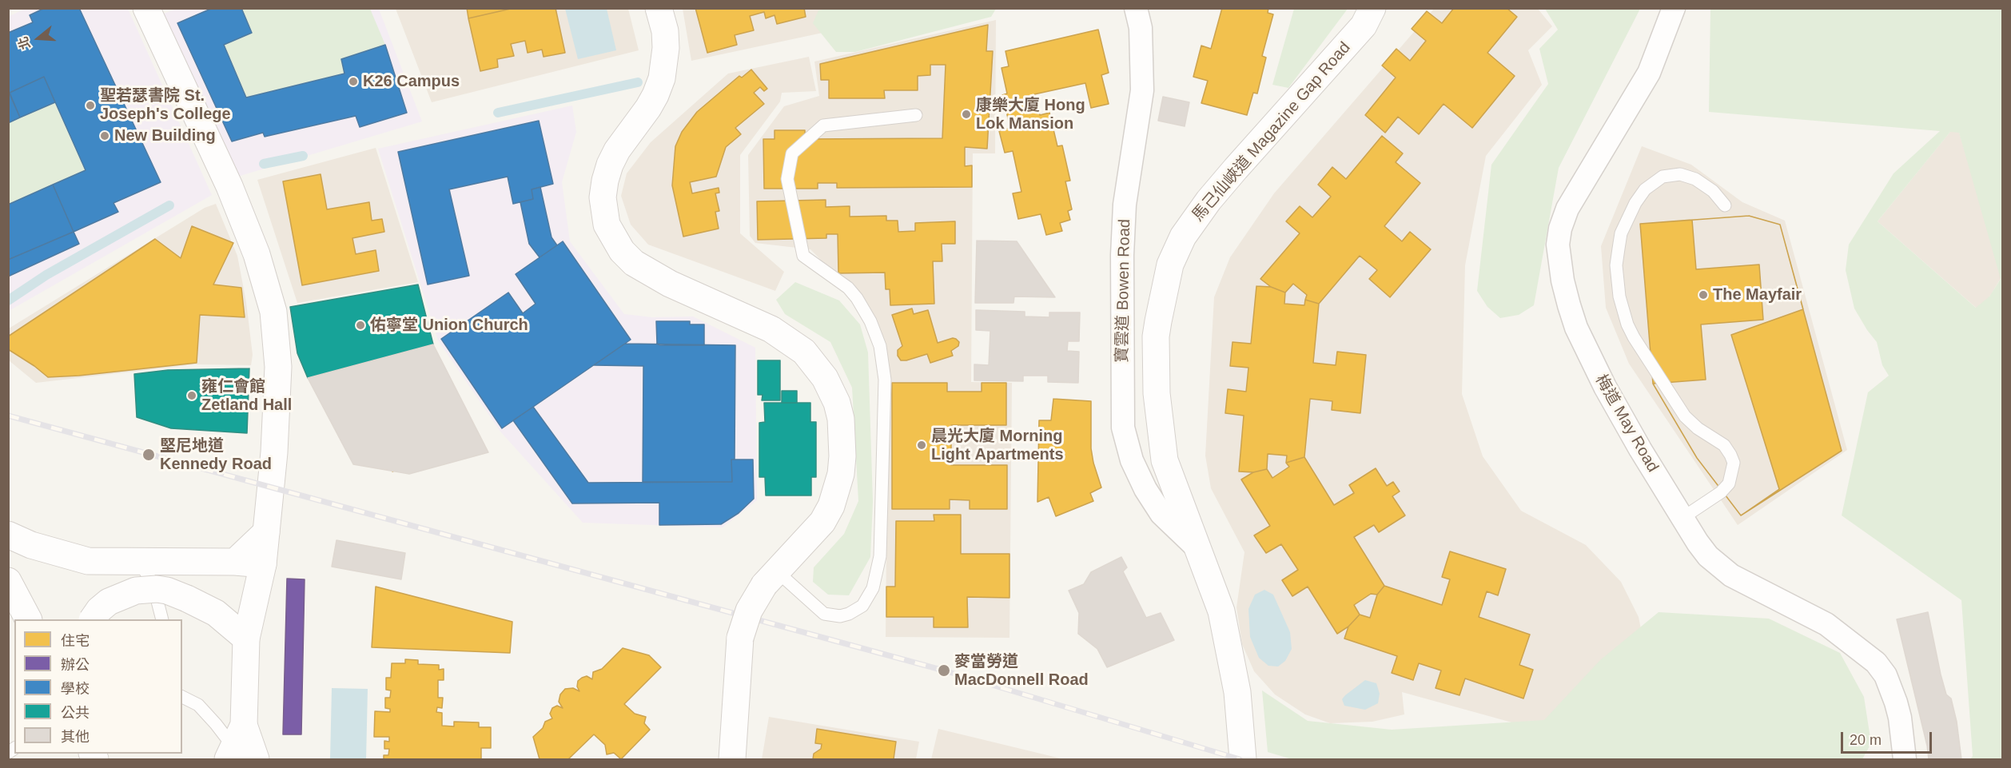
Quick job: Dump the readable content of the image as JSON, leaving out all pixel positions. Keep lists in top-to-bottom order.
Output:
{
  "streets": {
    "street": ["馬己仙峽道 Magazine Gap Road", "寶雲道 Bowen Road", "梅道 May Road"]
  },
  "crossings": [
    ["馬己仙峽道 Magazine Gap Road", "寶雲道 Bowen Road"]
  ],
  "places": [
    "K26 Campus",
    "聖若瑟書院 St. Joseph's College",
    "康樂大廈 Hong Lok Mansion",
    "New Building",
    "The Mayfair",
    "佑寧堂 Union Church",
    "雍仁會館 Zetland Hall",
    "晨光大廈 Morning Light Apartments",
    "堅尼地道 Kennedy Road",
    "麥當勞道 MacDonnell Road"
  ],
  "legend": [
    "住宅",
    "辦公",
    "學校",
    "公共",
    "其他"
  ],
  "scale_bar": "20 m",
  "north": "left"
}
